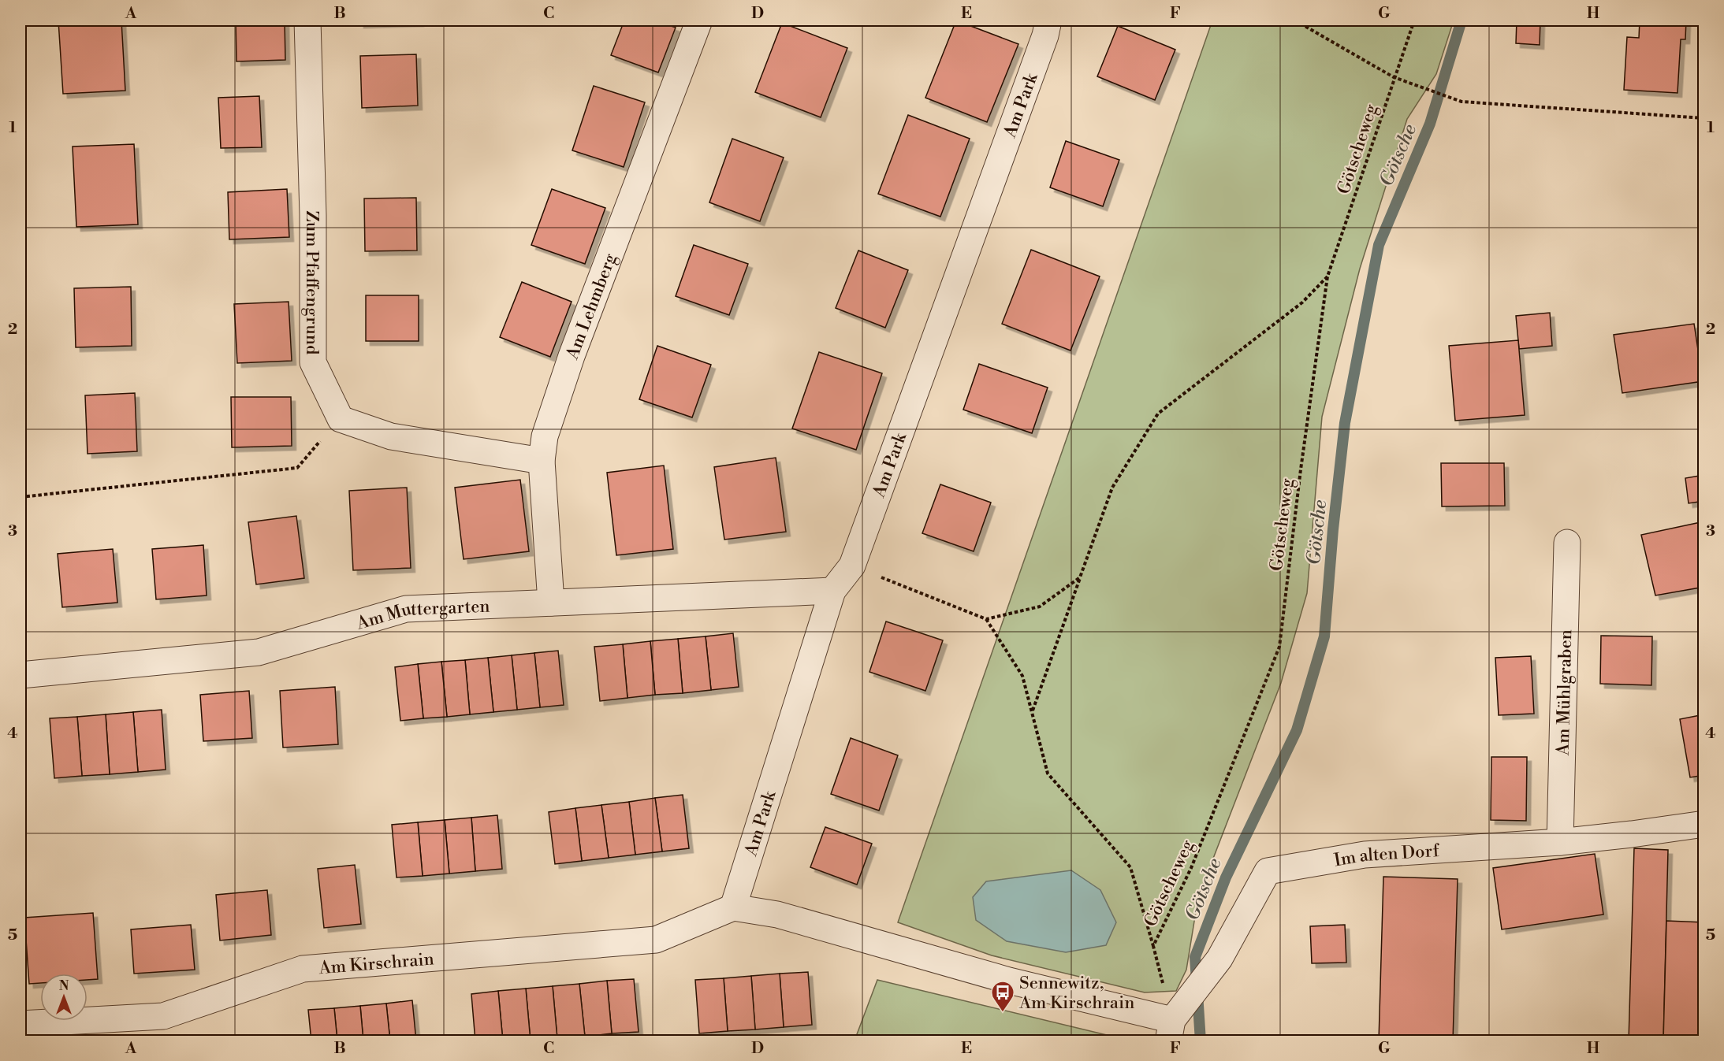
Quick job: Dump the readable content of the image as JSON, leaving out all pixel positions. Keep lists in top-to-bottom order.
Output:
{
  "streets": {
    "street": [
      "Am Park",
      "Zum Pfaffengrund",
      "Am Lehmberg",
      "Am Muttergarten",
      "Am Mühlgraben",
      "Im alten Dorf",
      "Am Kirschrain"
    ],
    "path": ["Götscheweg"]
  },
  "crossings": [
    ["Am Park", "Am Muttergarten"],
    ["Am Park", "Am Kirschrain"],
    ["Götscheweg", "Im alten Dorf"],
    ["Am Lehmberg", "Am Muttergarten"],
    ["Am Mühlgraben", "Im alten Dorf"]
  ],
  "water": ["Götsche"],
  "places": {
    "bus stop": ["Sennewitz, Am Kirschrain"]
  },
  "north": "top",
  "grid": {
    "columns": [
      "A",
      "B",
      "C",
      "D",
      "E",
      "F",
      "G",
      "H"
    ],
    "rows": [
      "1",
      "2",
      "3",
      "4",
      "5"
    ]
  }
}
